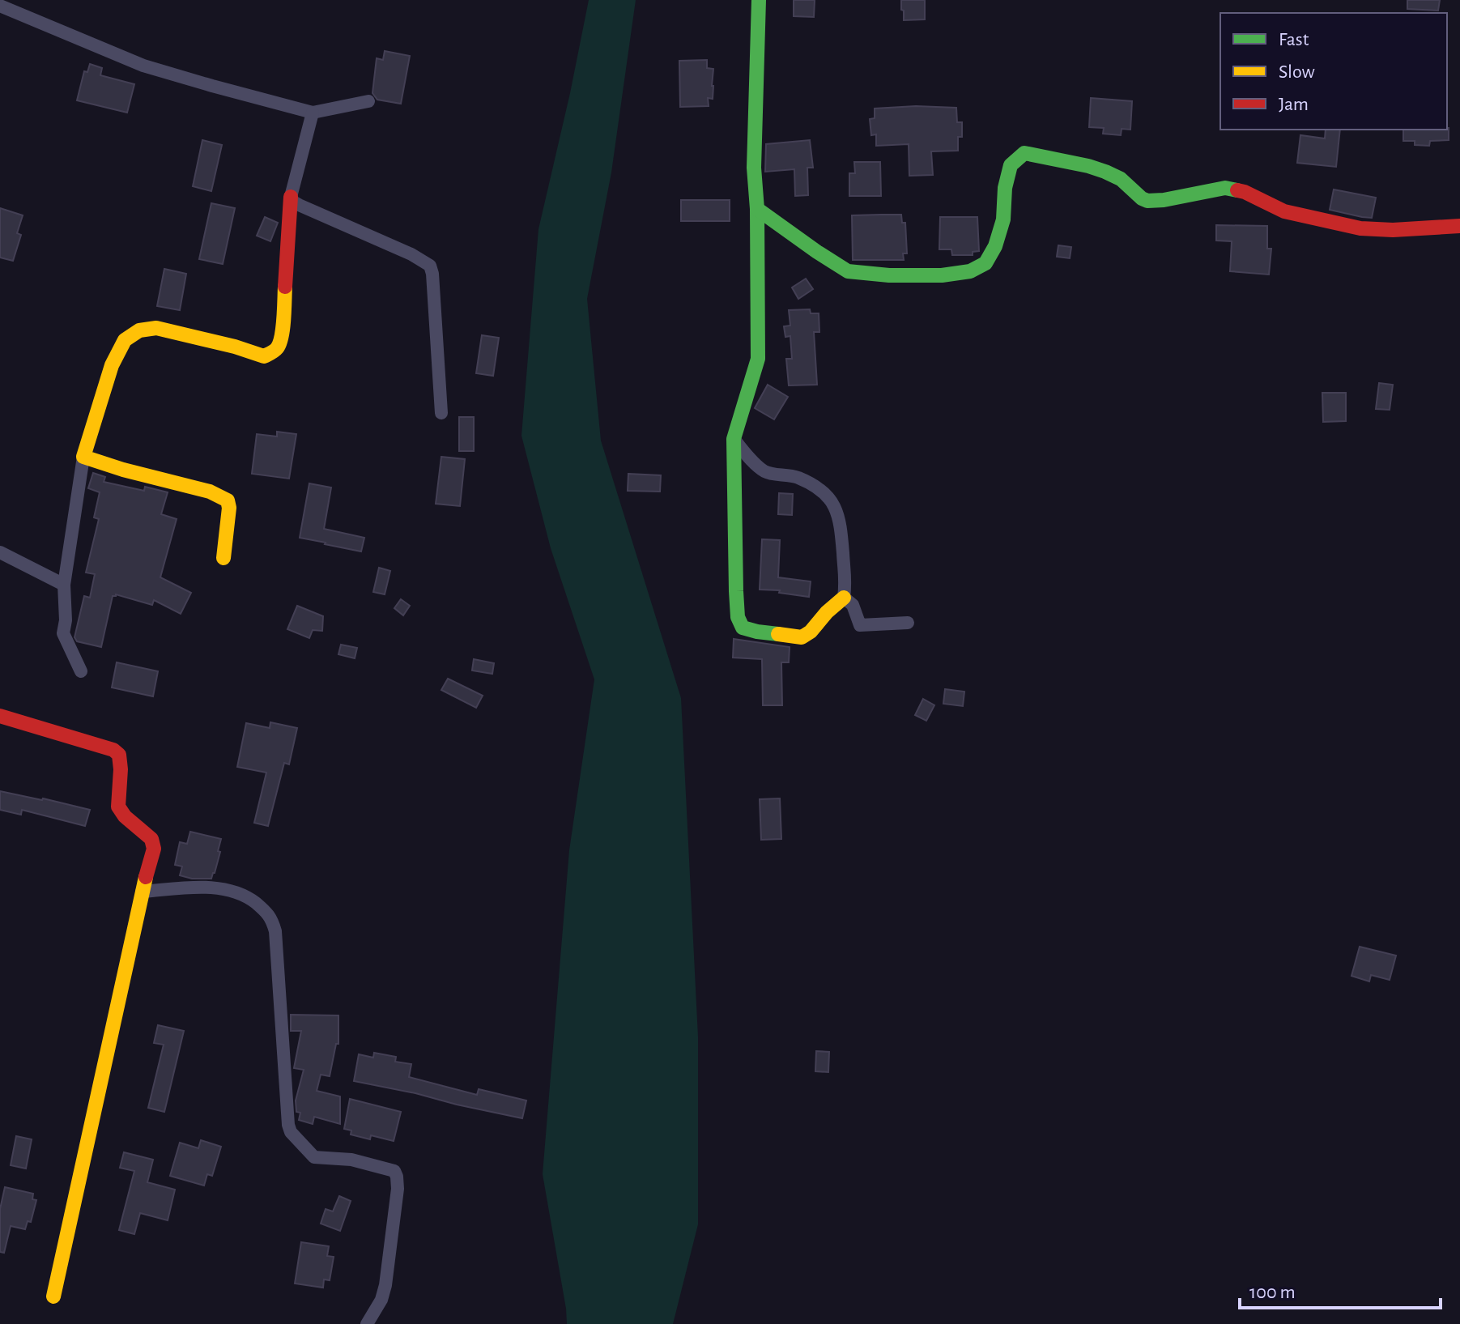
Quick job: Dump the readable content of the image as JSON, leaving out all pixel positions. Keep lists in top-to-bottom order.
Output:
{
  "legend": ["Fast", "Slow", "Jam"],
  "scale_bar": "100 m"
}
